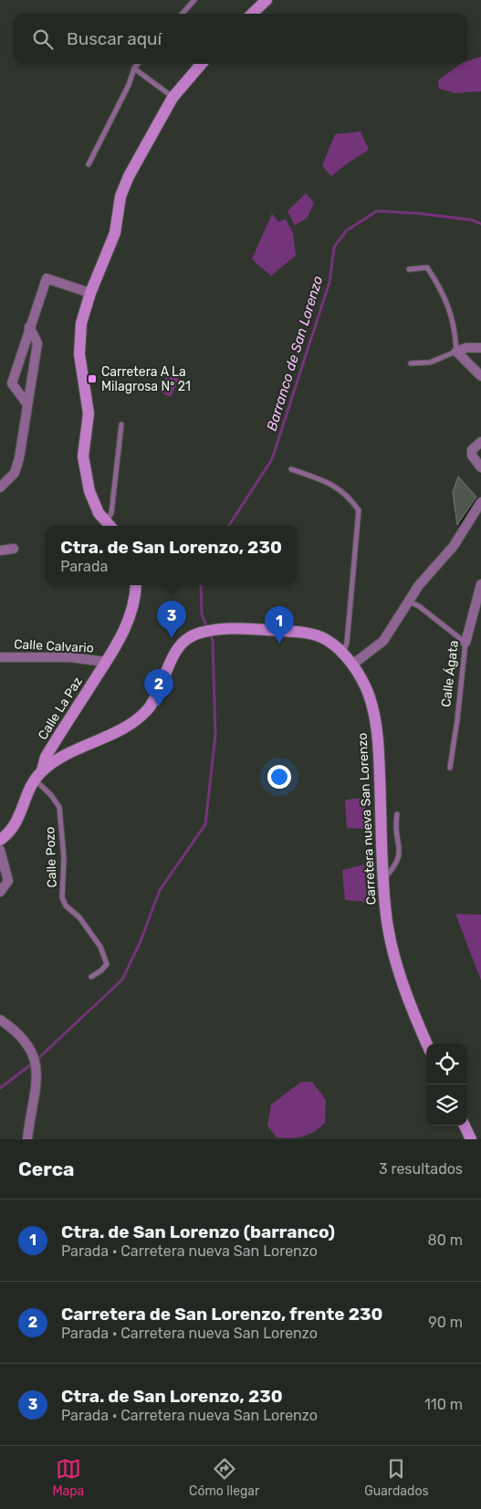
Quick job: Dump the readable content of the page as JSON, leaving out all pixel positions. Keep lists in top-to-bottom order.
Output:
{
  "streets": {
    "street": [
      "Calle Calvario",
      "Calle Ágata",
      "Calle La Paz",
      "Carretera nueva San Lorenzo"
    ],
    "lane": ["Calle Pozo"]
  },
  "crossings": [
    ["Calle Calvario", "Calle La Paz"],
    ["Calle La Paz", "Carretera nueva San Lorenzo"],
    ["Calle La Paz", "Calle Pozo"],
    ["Carretera nueva San Lorenzo", "Calle Pozo"]
  ],
  "water": ["Barranco de San Lorenzo"],
  "places": {
    "transit": ["Carretera A La Milagrosa Nº 21"]
  },
  "page": {
    "search": "Buscar aquí",
    "popup": ["Ctra. de San Lorenzo, 230", "Parada"],
    "pins": ["3", "1", "2"],
    "heading": ["Cerca", "3 resultados"],
    "list": [
      {
        "mark": "1",
        "name": "Ctra. de San Lorenzo (barranco)",
        "note": "Parada · Carretera nueva San Lorenzo",
        "value": "80 m"
      },
      {
        "mark": "2",
        "name": "Carretera de San Lorenzo, frente 230",
        "note": "Parada · Carretera nueva San Lorenzo",
        "value": "90 m"
      },
      {
        "mark": "3",
        "name": "Ctra. de San Lorenzo, 230",
        "note": "Parada · Carretera nueva San Lorenzo",
        "value": "110 m"
      }
    ],
    "nav": ["Mapa", "Cómo llegar", "Guardados"]
  }
}
